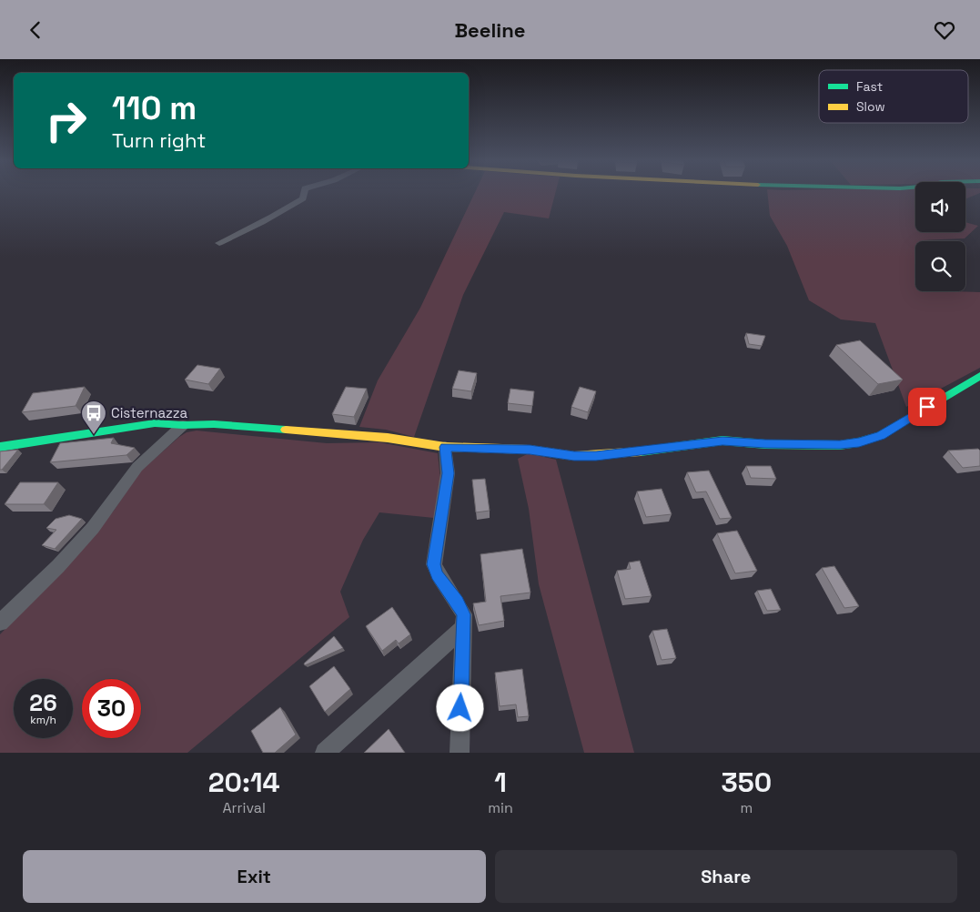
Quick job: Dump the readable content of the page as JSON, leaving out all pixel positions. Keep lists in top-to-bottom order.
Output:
{
  "places": {
    "bus stop": ["Cisternazza"]
  },
  "legend": ["Fast", "Slow"],
  "page": {
    "header": "Beeline",
    "turn": ["110 m", "Turn right"],
    "speed": "26 km/h",
    "limit": "30",
    "eta": [
      "20:14",
      "Arrival",
      "1",
      "min",
      "350",
      "m"
    ],
    "buttons": ["Exit", "Share"]
  }
}
